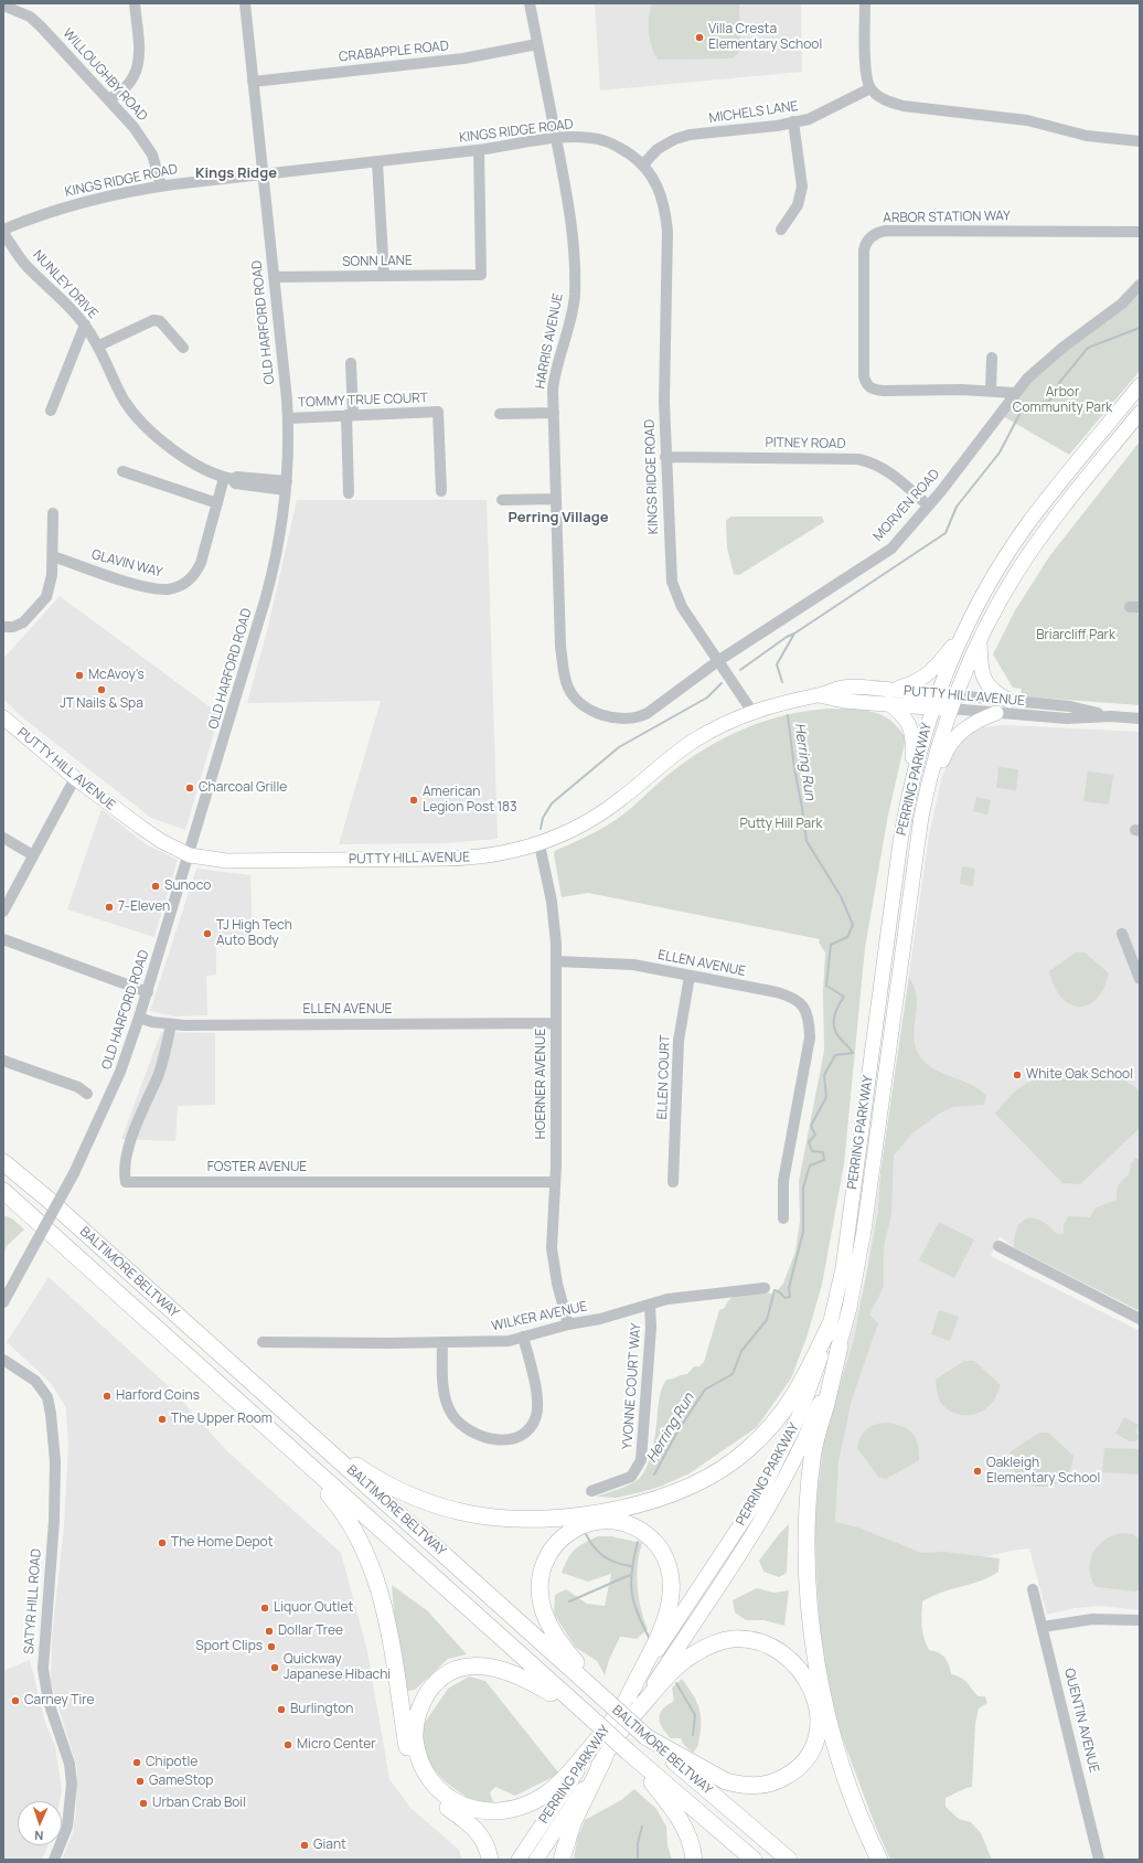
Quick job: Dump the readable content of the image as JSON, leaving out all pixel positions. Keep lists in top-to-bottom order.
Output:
{
  "streets": {
    "highway": ["BALTIMORE BELTWAY"],
    "main road": ["PUTTY HILL AVENUE", "PERRING PARKWAY"],
    "street": [
      "CRABAPPLE ROAD",
      "WILLOUGHBY ROAD",
      "MICHELS LANE",
      "KINGS RIDGE ROAD",
      "ARBOR STATION WAY",
      "SONN LANE",
      "NUNLEY DRIVE",
      "OLD HARFORD ROAD",
      "HARRIS AVENUE",
      "TOMMY TRUE COURT",
      "PITNEY ROAD",
      "MORVEN ROAD",
      "GLAVIN WAY",
      "ELLEN AVENUE",
      "ELLEN COURT",
      "HOERNER AVENUE",
      "FOSTER AVENUE",
      "WILKER AVENUE",
      "YVONNE COURT WAY",
      "SATYR HILL ROAD",
      "QUENTIN AVENUE"
    ]
  },
  "crossings": [
    ["CRABAPPLE ROAD", "OLD HARFORD ROAD"],
    ["CRABAPPLE ROAD", "HARRIS AVENUE"],
    ["WILLOUGHBY ROAD", "KINGS RIDGE ROAD"],
    ["MICHELS LANE", "KINGS RIDGE ROAD"],
    ["KINGS RIDGE ROAD", "SONN LANE"],
    ["KINGS RIDGE ROAD", "OLD HARFORD ROAD"],
    ["KINGS RIDGE ROAD", "HARRIS AVENUE"],
    ["KINGS RIDGE ROAD", "PITNEY ROAD"],
    ["KINGS RIDGE ROAD", "MORVEN ROAD"],
    ["KINGS RIDGE ROAD", "PUTTY HILL AVENUE"],
    ["ARBOR STATION WAY", "MORVEN ROAD"],
    ["SONN LANE", "OLD HARFORD ROAD"],
    ["NUNLEY DRIVE", "OLD HARFORD ROAD"],
    ["NUNLEY DRIVE", "GLAVIN WAY"],
    ["OLD HARFORD ROAD", "TOMMY TRUE COURT"],
    ["OLD HARFORD ROAD", "PUTTY HILL AVENUE"],
    ["OLD HARFORD ROAD", "ELLEN AVENUE"],
    ["HARRIS AVENUE", "MORVEN ROAD"],
    ["PITNEY ROAD", "MORVEN ROAD"],
    ["PUTTY HILL AVENUE", "PERRING PARKWAY"],
    ["PUTTY HILL AVENUE", "HOERNER AVENUE"],
    ["ELLEN AVENUE", "ELLEN COURT"],
    ["ELLEN AVENUE", "HOERNER AVENUE"],
    ["ELLEN AVENUE", "FOSTER AVENUE"],
    ["HOERNER AVENUE", "FOSTER AVENUE"],
    ["HOERNER AVENUE", "WILKER AVENUE"],
    ["WILKER AVENUE", "YVONNE COURT WAY"]
  ],
  "districts": ["Kings Ridge", "Perring Village"],
  "water": ["Herring Run"],
  "parks": ["Arbor Community Park", "Briarcliff Park", "Putty Hill Park"],
  "places": [
    "Villa Cresta Elementary School",
    "McAvoy's",
    "JT Nails & Spa",
    "Charcoal Grille",
    "American Legion Post 183",
    "Sunoco",
    "7-Eleven",
    "TJ High Tech Auto Body",
    "White Oak School",
    "Harford Coins",
    "The Upper Room",
    "Oakleigh Elementary School",
    "The Home Depot",
    "Liquor Outlet",
    "Dollar Tree",
    "Sport Clips",
    "Quickway Japanese Hibachi",
    "Carney Tire",
    "Burlington",
    "Micro Center",
    "Chipotle",
    "GameStop",
    "Urban Crab Boil",
    "Giant"
  ],
  "north": "bottom"
}
